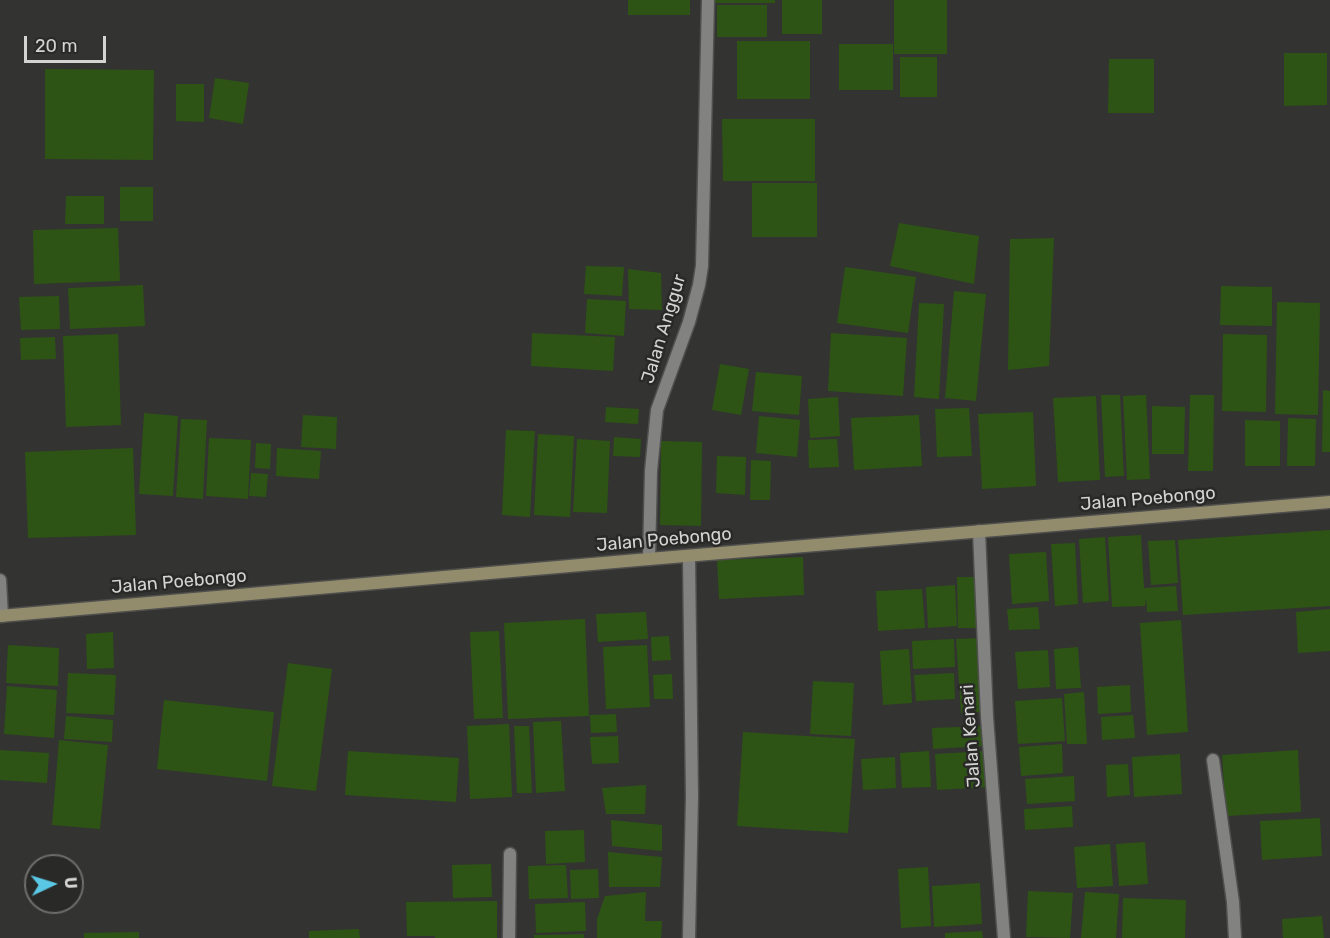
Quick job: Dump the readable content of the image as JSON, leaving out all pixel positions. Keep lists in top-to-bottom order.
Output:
{
  "streets": {
    "main road": ["Jalan Poebongo"],
    "street": ["Jalan Anggur", "Jalan Kenari"]
  },
  "crossings": [
    ["Jalan Anggur", "Jalan Poebongo"],
    ["Jalan Poebongo", "Jalan Kenari"]
  ],
  "scale_bar": "20 m",
  "north": "right"
}
